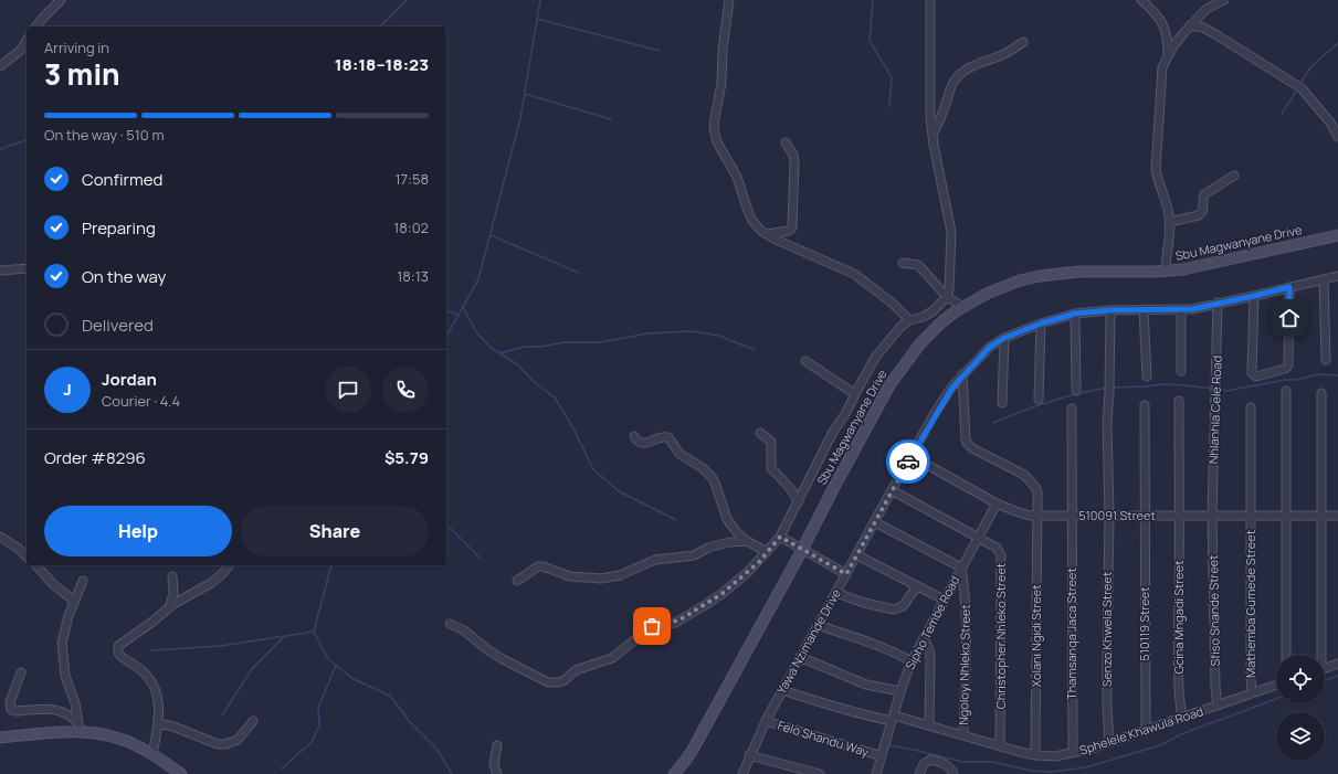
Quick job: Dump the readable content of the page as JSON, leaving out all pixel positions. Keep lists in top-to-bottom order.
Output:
{
  "streets": {
    "main road": ["Sbu Magwanyane Drive"],
    "street": [
      "Nhlanhla Cele Road",
      "510091 Street",
      "Mathemba Gumede Street",
      "Sfiso Shande Street",
      "Gcina Mngadi Street",
      "Sipho Tembe Road",
      "510119 Street",
      "Senzo Khwela Street",
      "Thamsanqa Jaca Street",
      "Christopher Nhleko Street",
      "Xolani Ngidi Street",
      "Yawa Nzimande Drive",
      "Ngoloyi Nhleko Street",
      "Sphelele Khawula Road",
      "Felo Shandu Way"
    ]
  },
  "crossings": [
    ["Nhlanhla Cele Road", "510091 Street"],
    ["Nhlanhla Cele Road", "Sfiso Shande Street"],
    ["Nhlanhla Cele Road", "Yawa Nzimande Drive"],
    ["510091 Street", "Mathemba Gumede Street"],
    ["510091 Street", "Sfiso Shande Street"],
    ["510091 Street", "Gcina Mngadi Street"],
    ["510091 Street", "Sipho Tembe Road"],
    ["510091 Street", "510119 Street"],
    ["510091 Street", "Senzo Khwela Street"],
    ["510091 Street", "Thamsanqa Jaca Street"],
    ["510091 Street", "Xolani Ngidi Street"],
    ["510091 Street", "Yawa Nzimande Drive"],
    ["Mathemba Gumede Street", "Sphelele Khawula Road"],
    ["Sfiso Shande Street", "Sphelele Khawula Road"],
    ["Gcina Mngadi Street", "Sphelele Khawula Road"],
    ["Sipho Tembe Road", "Christopher Nhleko Street"],
    ["Sipho Tembe Road", "Ngoloyi Nhleko Street"],
    ["Sipho Tembe Road", "Sphelele Khawula Road"],
    ["Sipho Tembe Road", "Felo Shandu Way"],
    ["510119 Street", "Sphelele Khawula Road"],
    ["Senzo Khwela Street", "Yawa Nzimande Drive"],
    ["Senzo Khwela Street", "Sphelele Khawula Road"],
    ["Thamsanqa Jaca Street", "Sphelele Khawula Road"],
    ["Christopher Nhleko Street", "Yawa Nzimande Drive"],
    ["Christopher Nhleko Street", "Sphelele Khawula Road"],
    ["Xolani Ngidi Street", "Yawa Nzimande Drive"],
    ["Xolani Ngidi Street", "Sphelele Khawula Road"],
    ["Yawa Nzimande Drive", "Sphelele Khawula Road"],
    ["Yawa Nzimande Drive", "Felo Shandu Way"],
    ["Ngoloyi Nhleko Street", "Sphelele Khawula Road"]
  ],
  "page": {
    "heading": ["3 min", "Arriving in", "18:18–18:23"],
    "panel": [
      "Jordan",
      "Courier · 4.4",
      "Order #8296",
      "$5.79"
    ],
    "bar": "On the way · 510 m",
    "list": [
      ["Confirmed", "17:58"],
      ["Preparing", "18:02"],
      ["On the way", "18:13"],
      "Delivered"
    ],
    "round": "J",
    "buttons": ["Help", "Share"]
  }
}
